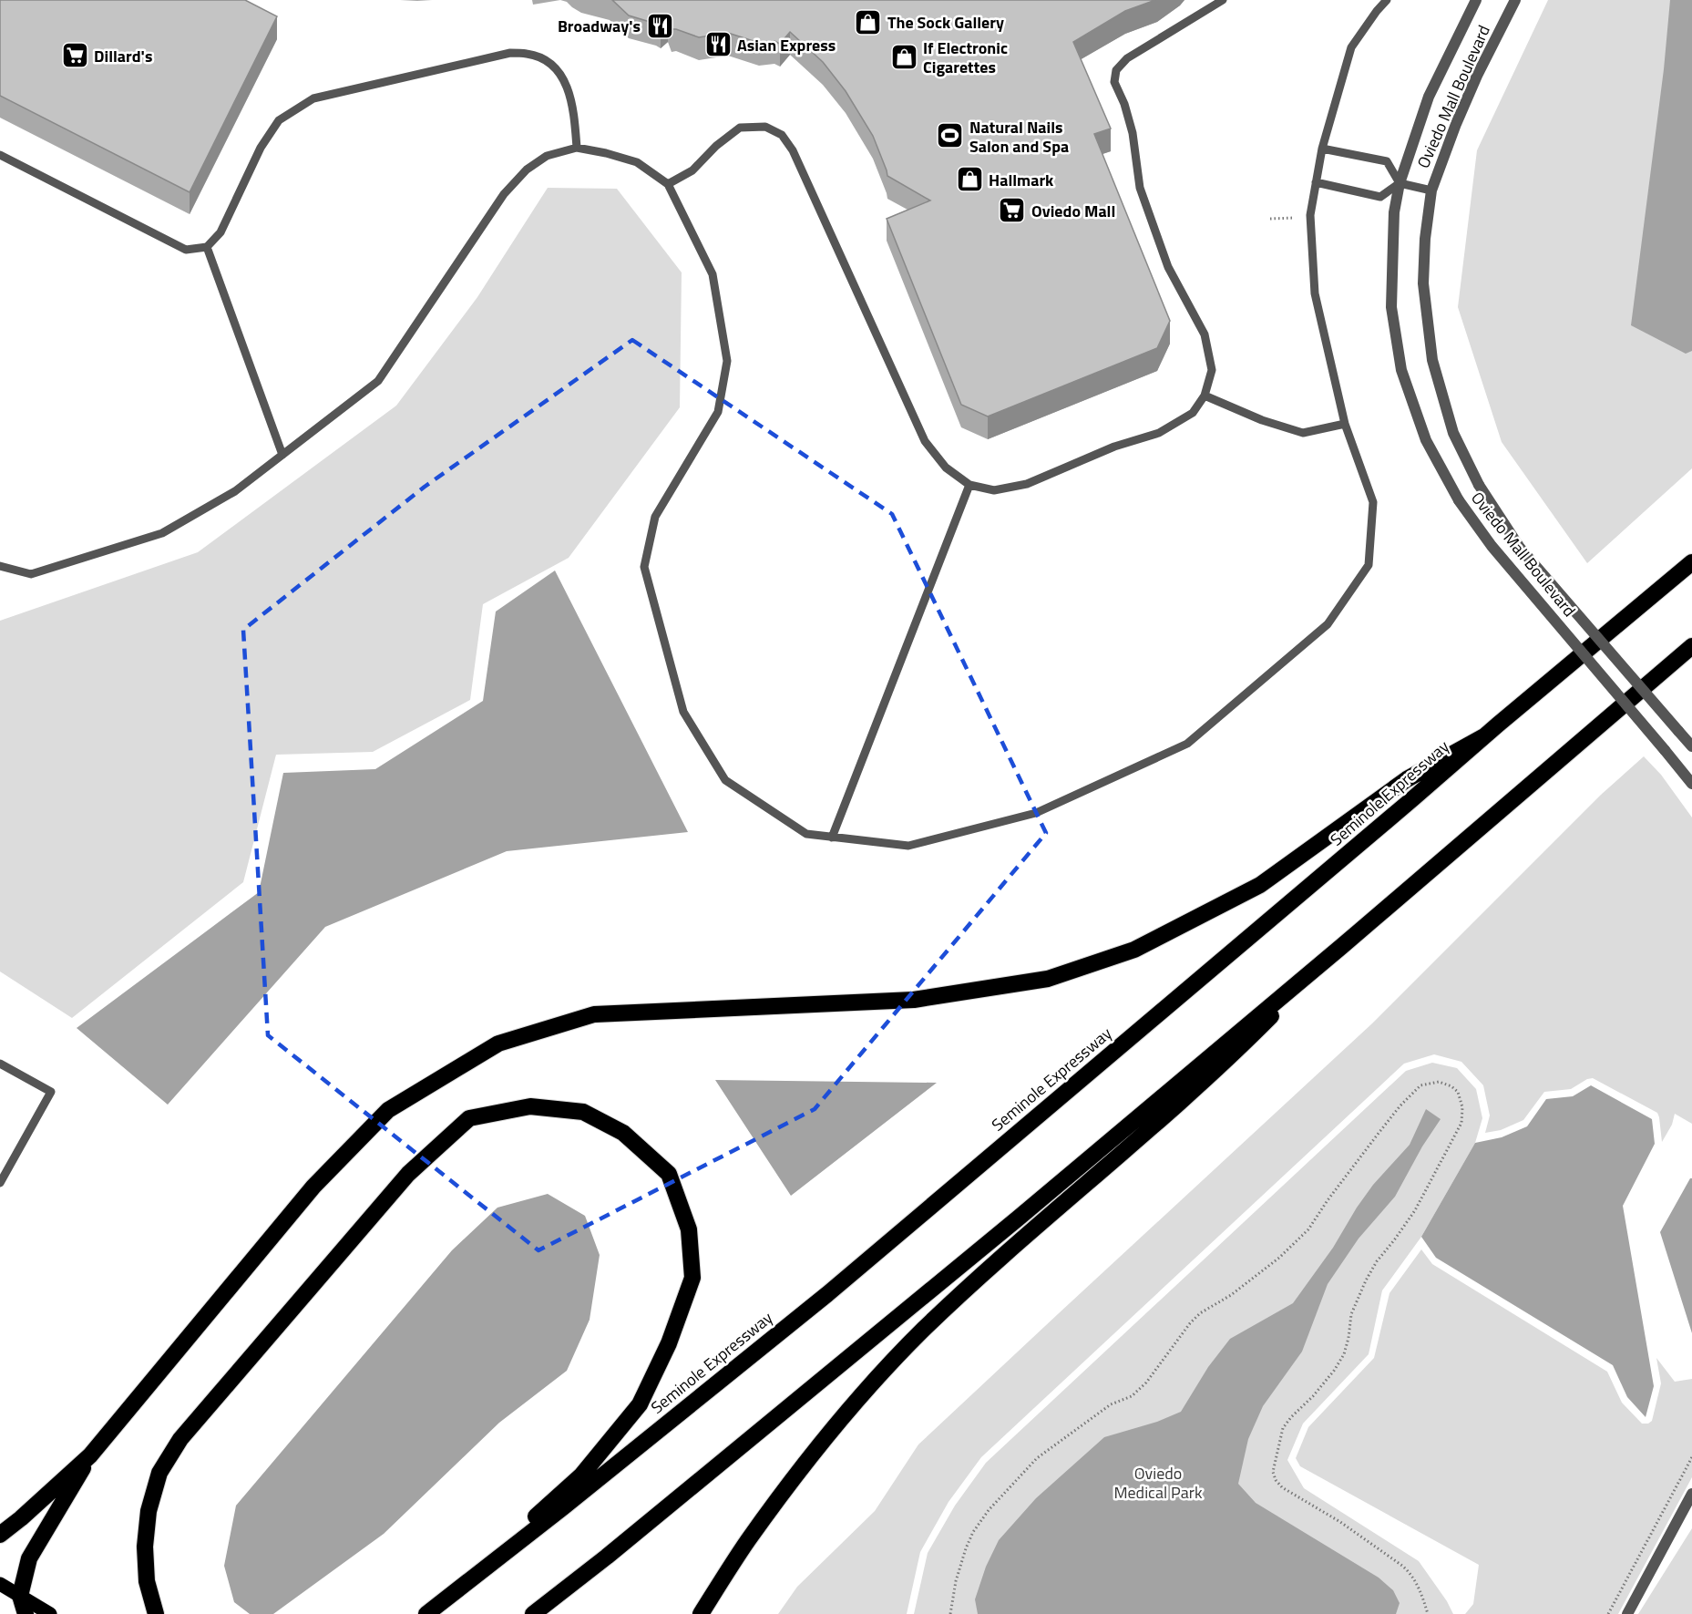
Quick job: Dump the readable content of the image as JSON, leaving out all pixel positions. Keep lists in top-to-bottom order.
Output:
{
  "streets": {
    "highway": ["Seminole Expressway"],
    "street": ["Oviedo Mall Boulevard"]
  },
  "parks": ["Oviedo Medical Park"],
  "places": {
    "shop": ["The Sock Gallery", "If Electronic Cigarettes", "Hallmark"],
    "restaurant": ["Broadway's", "Asian Express"],
    "supermarket": ["Dillard's", "Oviedo Mall"],
    "sports": ["Natural Nails Salon and Spa"]
  }
}
